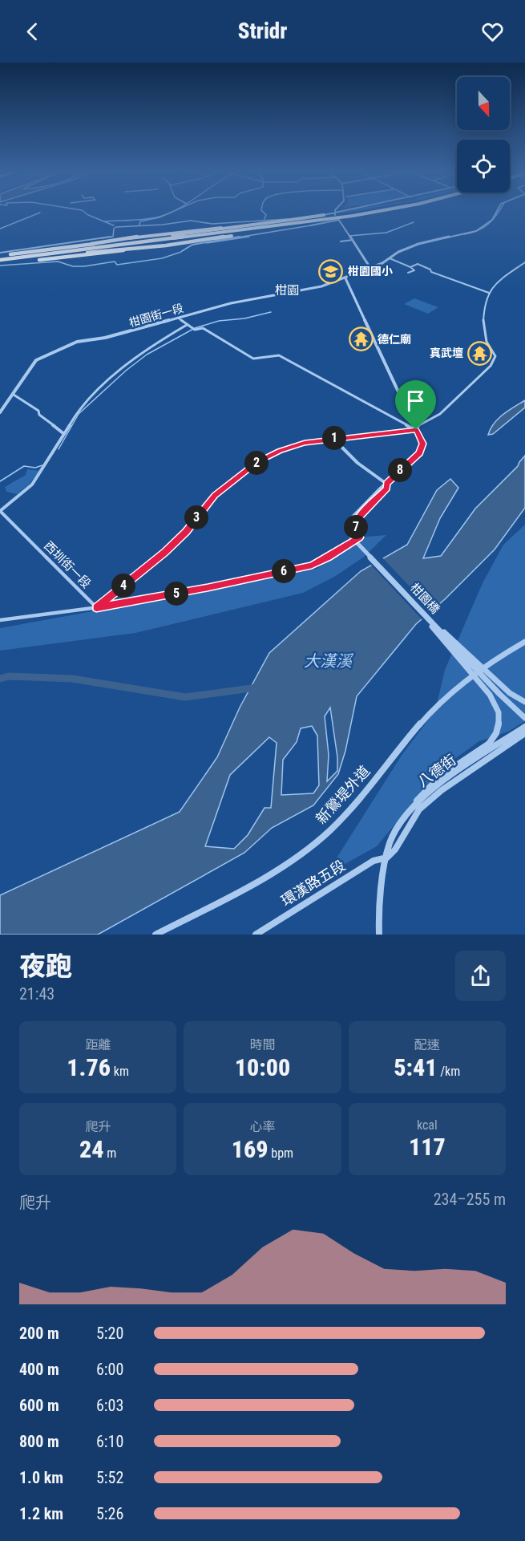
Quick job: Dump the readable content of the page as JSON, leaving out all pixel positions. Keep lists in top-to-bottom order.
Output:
{
  "streets": {
    "street": [
      "柑園街一段",
      "西圳街一段",
      "柑園橋",
      "八德街",
      "新鶯堤外道",
      "環漢路五段"
    ]
  },
  "crossings": [
    ["八德街", "環漢路五段"]
  ],
  "districts": ["柑園"],
  "water": ["大漢溪"],
  "places": {
    "school or university": ["柑園國小"],
    "temple": ["德仁廟", "真武壇"]
  },
  "north": "bottom",
  "page": {
    "header": "Stridr",
    "pins": [
      "1",
      "2",
      "8",
      "3",
      "7",
      "6",
      "4",
      "5"
    ],
    "heading": ["夜跑", "21:43"],
    "stats": [
      ["距離", "1.76 km"],
      ["時間", "10:00"],
      ["配速", "5:41 /km"],
      ["爬升", "24 m"],
      ["心率", "169 bpm"],
      ["kcal", "117"]
    ],
    "chart": ["爬升", "234–255 m"],
    "list": [
      {
        "name": "200 m",
        "note": "5:20"
      },
      {
        "name": "400 m",
        "note": "6:00"
      },
      {
        "name": "600 m",
        "note": "6:03"
      },
      {
        "name": "800 m",
        "note": "6:10"
      },
      {
        "name": "1.0 km",
        "note": "5:52"
      },
      {
        "name": "1.2 km",
        "note": "5:26"
      }
    ]
  }
}
